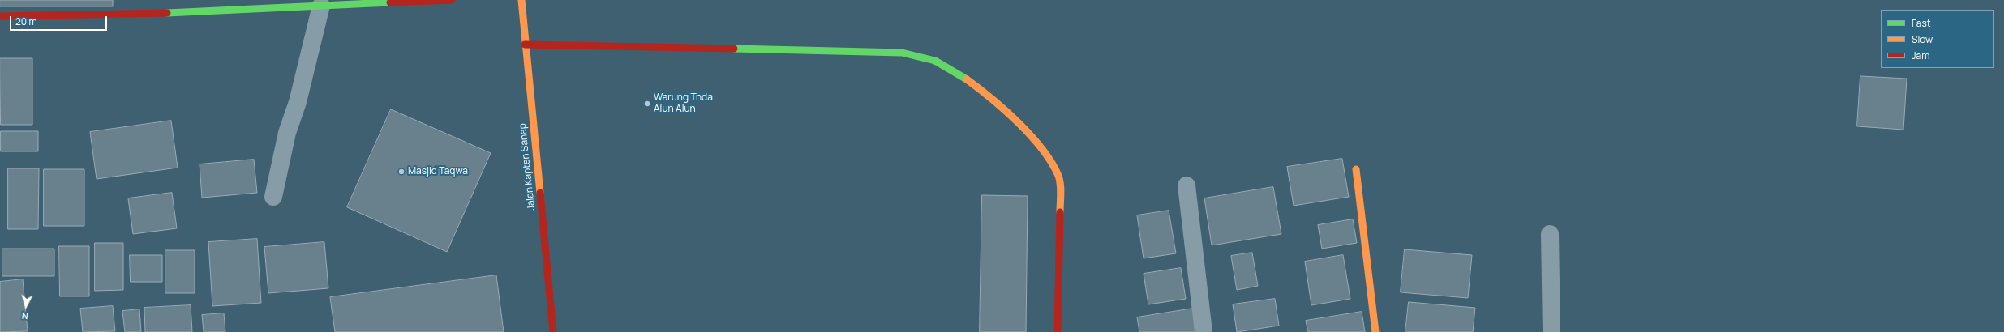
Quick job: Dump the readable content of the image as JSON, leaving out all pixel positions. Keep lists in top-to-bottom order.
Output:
{
  "streets": {
    "street": ["Jalan Kapten Sanap"]
  },
  "places": ["Warung Tnda Alun Alun", "Masjid Taqwa"],
  "legend": ["Fast", "Slow", "Jam"],
  "scale_bar": "20 m",
  "north": "bottom"
}
